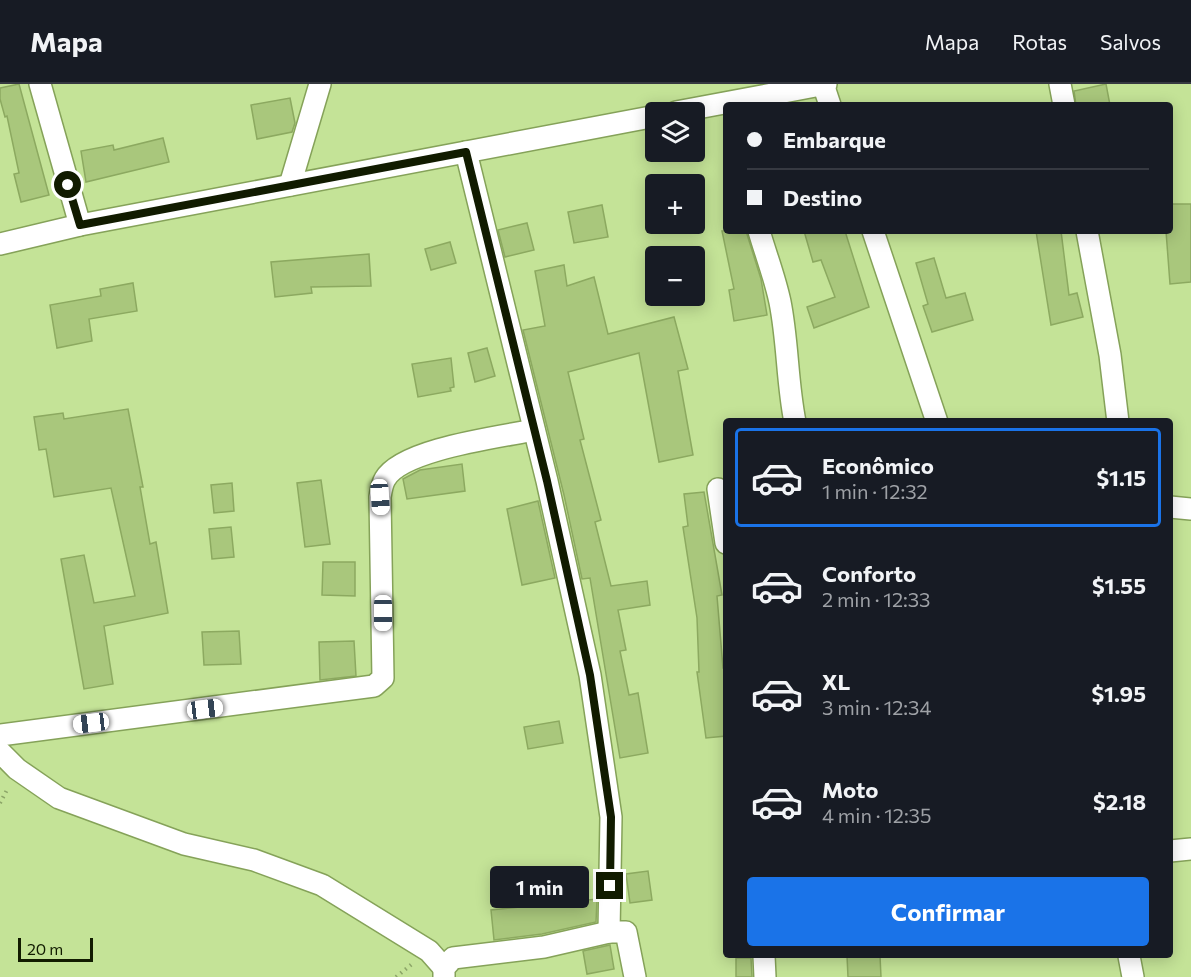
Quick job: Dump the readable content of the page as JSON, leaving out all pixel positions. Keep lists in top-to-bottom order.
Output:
{
  "scale_bar": "20 m",
  "page": {
    "header": "Mapa",
    "nav": ["Mapa", "Rotas", "Salvos"],
    "map_buttons": ["+", "−"],
    "banner": ["Embarque", "Destino"],
    "list": [
      {
        "name": "Econômico",
        "note": "1 min · 12:32",
        "value": "$1.15"
      },
      {
        "name": "Conforto",
        "note": "2 min · 12:33",
        "value": "$1.55"
      },
      {
        "name": "XL",
        "note": "3 min · 12:34",
        "value": "$1.95"
      },
      {
        "name": "Moto",
        "note": "4 min · 12:35",
        "value": "$2.18"
      }
    ],
    "buttons": "Confirmar",
    "bubble": "1 min",
    "scale": "20 m"
  }
}
